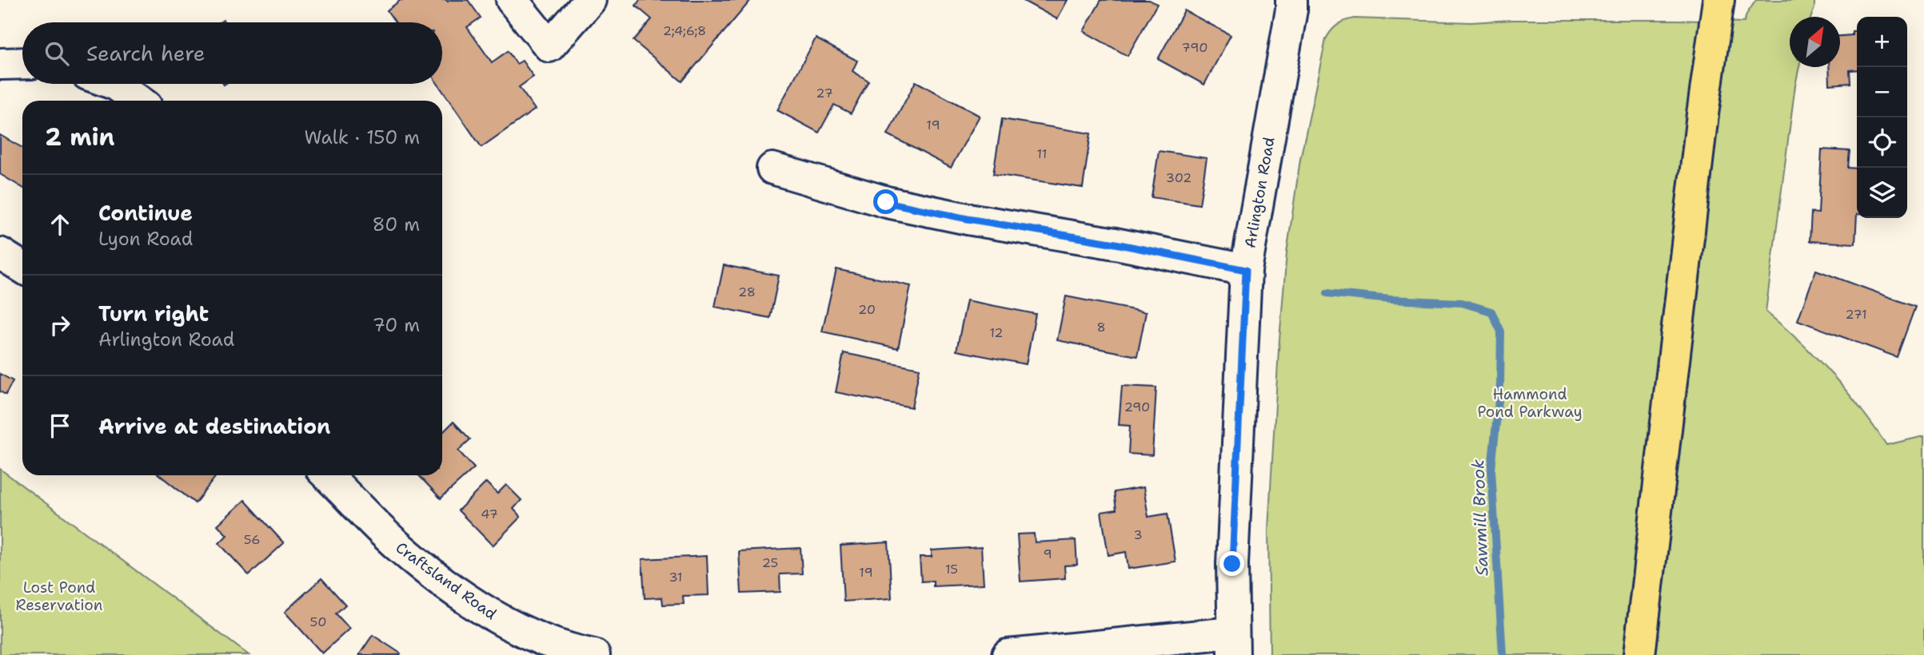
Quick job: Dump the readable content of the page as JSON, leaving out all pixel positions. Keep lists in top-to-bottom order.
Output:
{
  "streets": {
    "street": ["Arlington Road", "Craftsland Road"]
  },
  "water": ["Sawmill Brook"],
  "parks": ["Hammond Pond Parkway", "Lost Pond Reservation"],
  "house_numbers": [
    "2;4;6;8",
    "790",
    "27",
    "19",
    "11",
    "302",
    "28",
    "20",
    "271",
    "8",
    "12",
    "290",
    "47",
    "3",
    "56",
    "9",
    "25",
    "15",
    "19",
    "31",
    "50"
  ],
  "north": "top right",
  "page": {
    "map_buttons": ["+", "−"],
    "search": "Search here",
    "heading": ["2 min", "Walk · 150 m"],
    "list": [
      ["Continue", "Lyon Road", "80 m"],
      ["Turn right", "Arlington Road", "70 m"],
      "Arrive at destination"
    ]
  }
}
